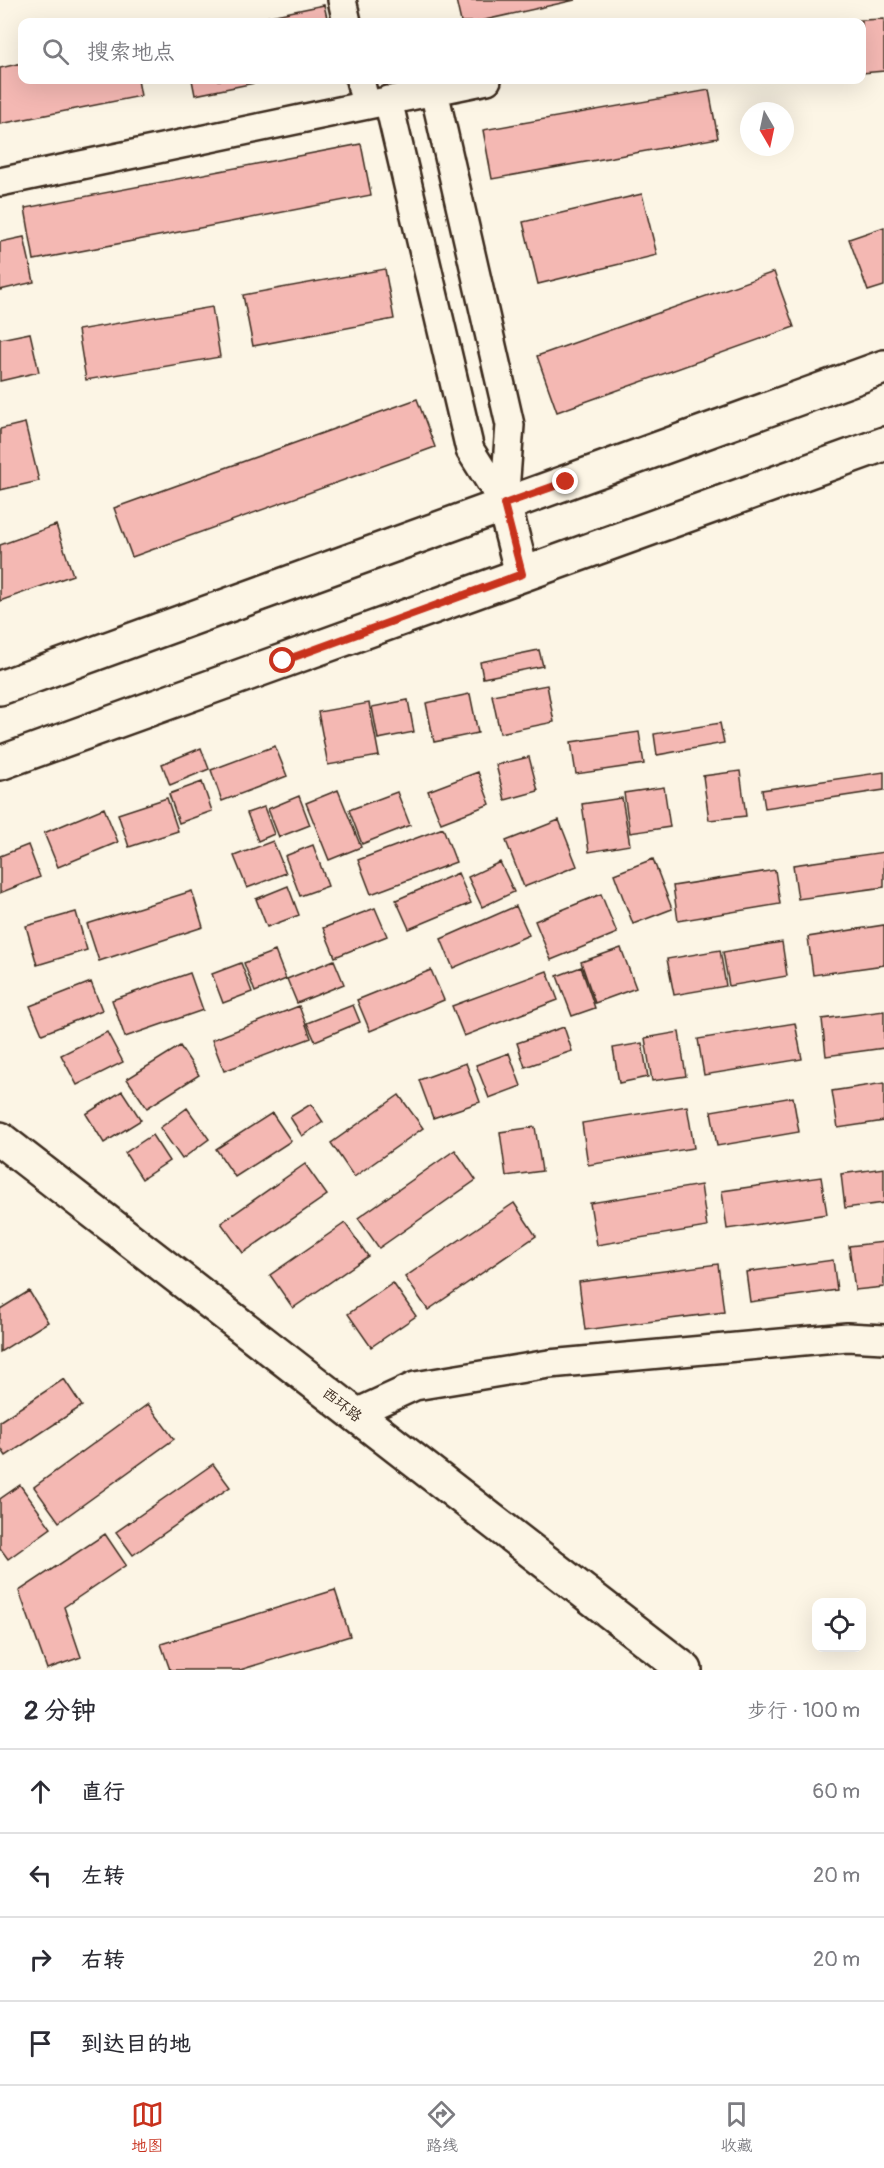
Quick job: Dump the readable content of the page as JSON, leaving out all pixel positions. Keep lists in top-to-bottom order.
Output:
{
  "streets": {
    "main road": ["西环路"]
  },
  "north": "bottom",
  "page": {
    "search": "搜索地点",
    "heading": ["2 分钟", "步行 · 100 m"],
    "list": [
      ["直行", "60 m"],
      ["左转", "20 m"],
      ["右转", "20 m"],
      "到达目的地"
    ],
    "nav": ["地图", "路线", "收藏"]
  }
}
